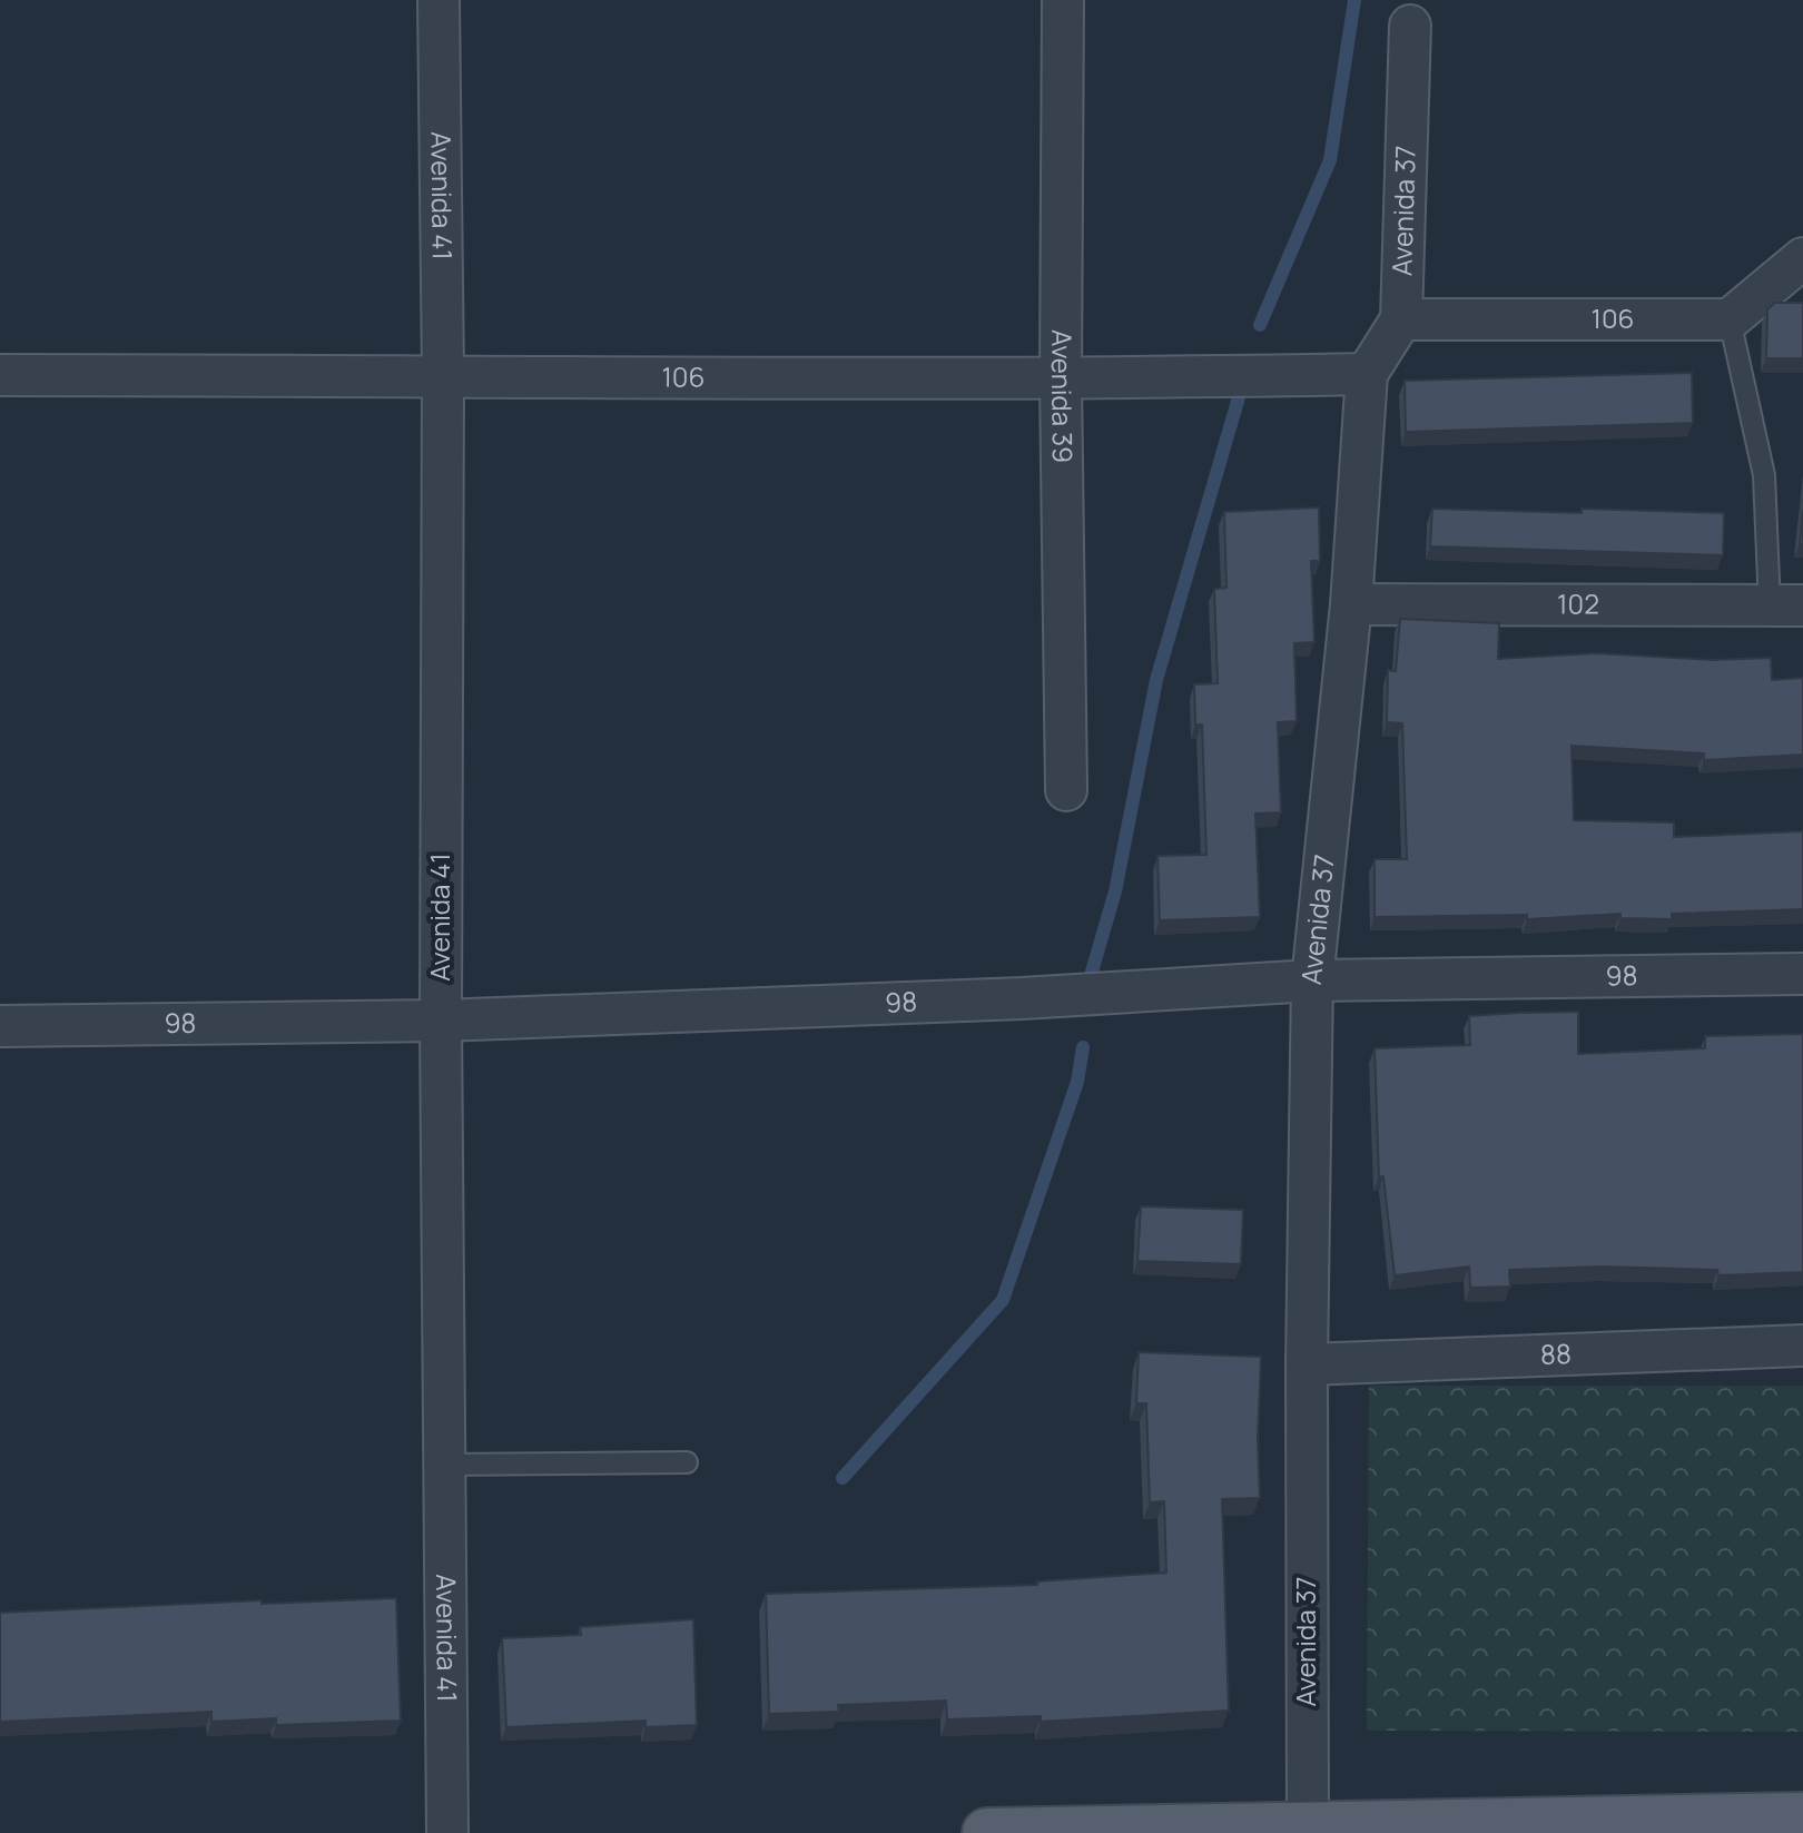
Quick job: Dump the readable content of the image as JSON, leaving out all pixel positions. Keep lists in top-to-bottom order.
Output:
{
  "streets": {
    "street": [
      "Avenida 41",
      "Avenida 37",
      "106",
      "Avenida 39",
      "102",
      "98",
      "88"
    ]
  },
  "crossings": [
    ["Avenida 41", "106"],
    ["Avenida 41", "98"],
    ["Avenida 37", "106"],
    ["Avenida 37", "102"],
    ["Avenida 37", "98"],
    ["Avenida 37", "88"],
    ["106", "Avenida 39"]
  ]
}
